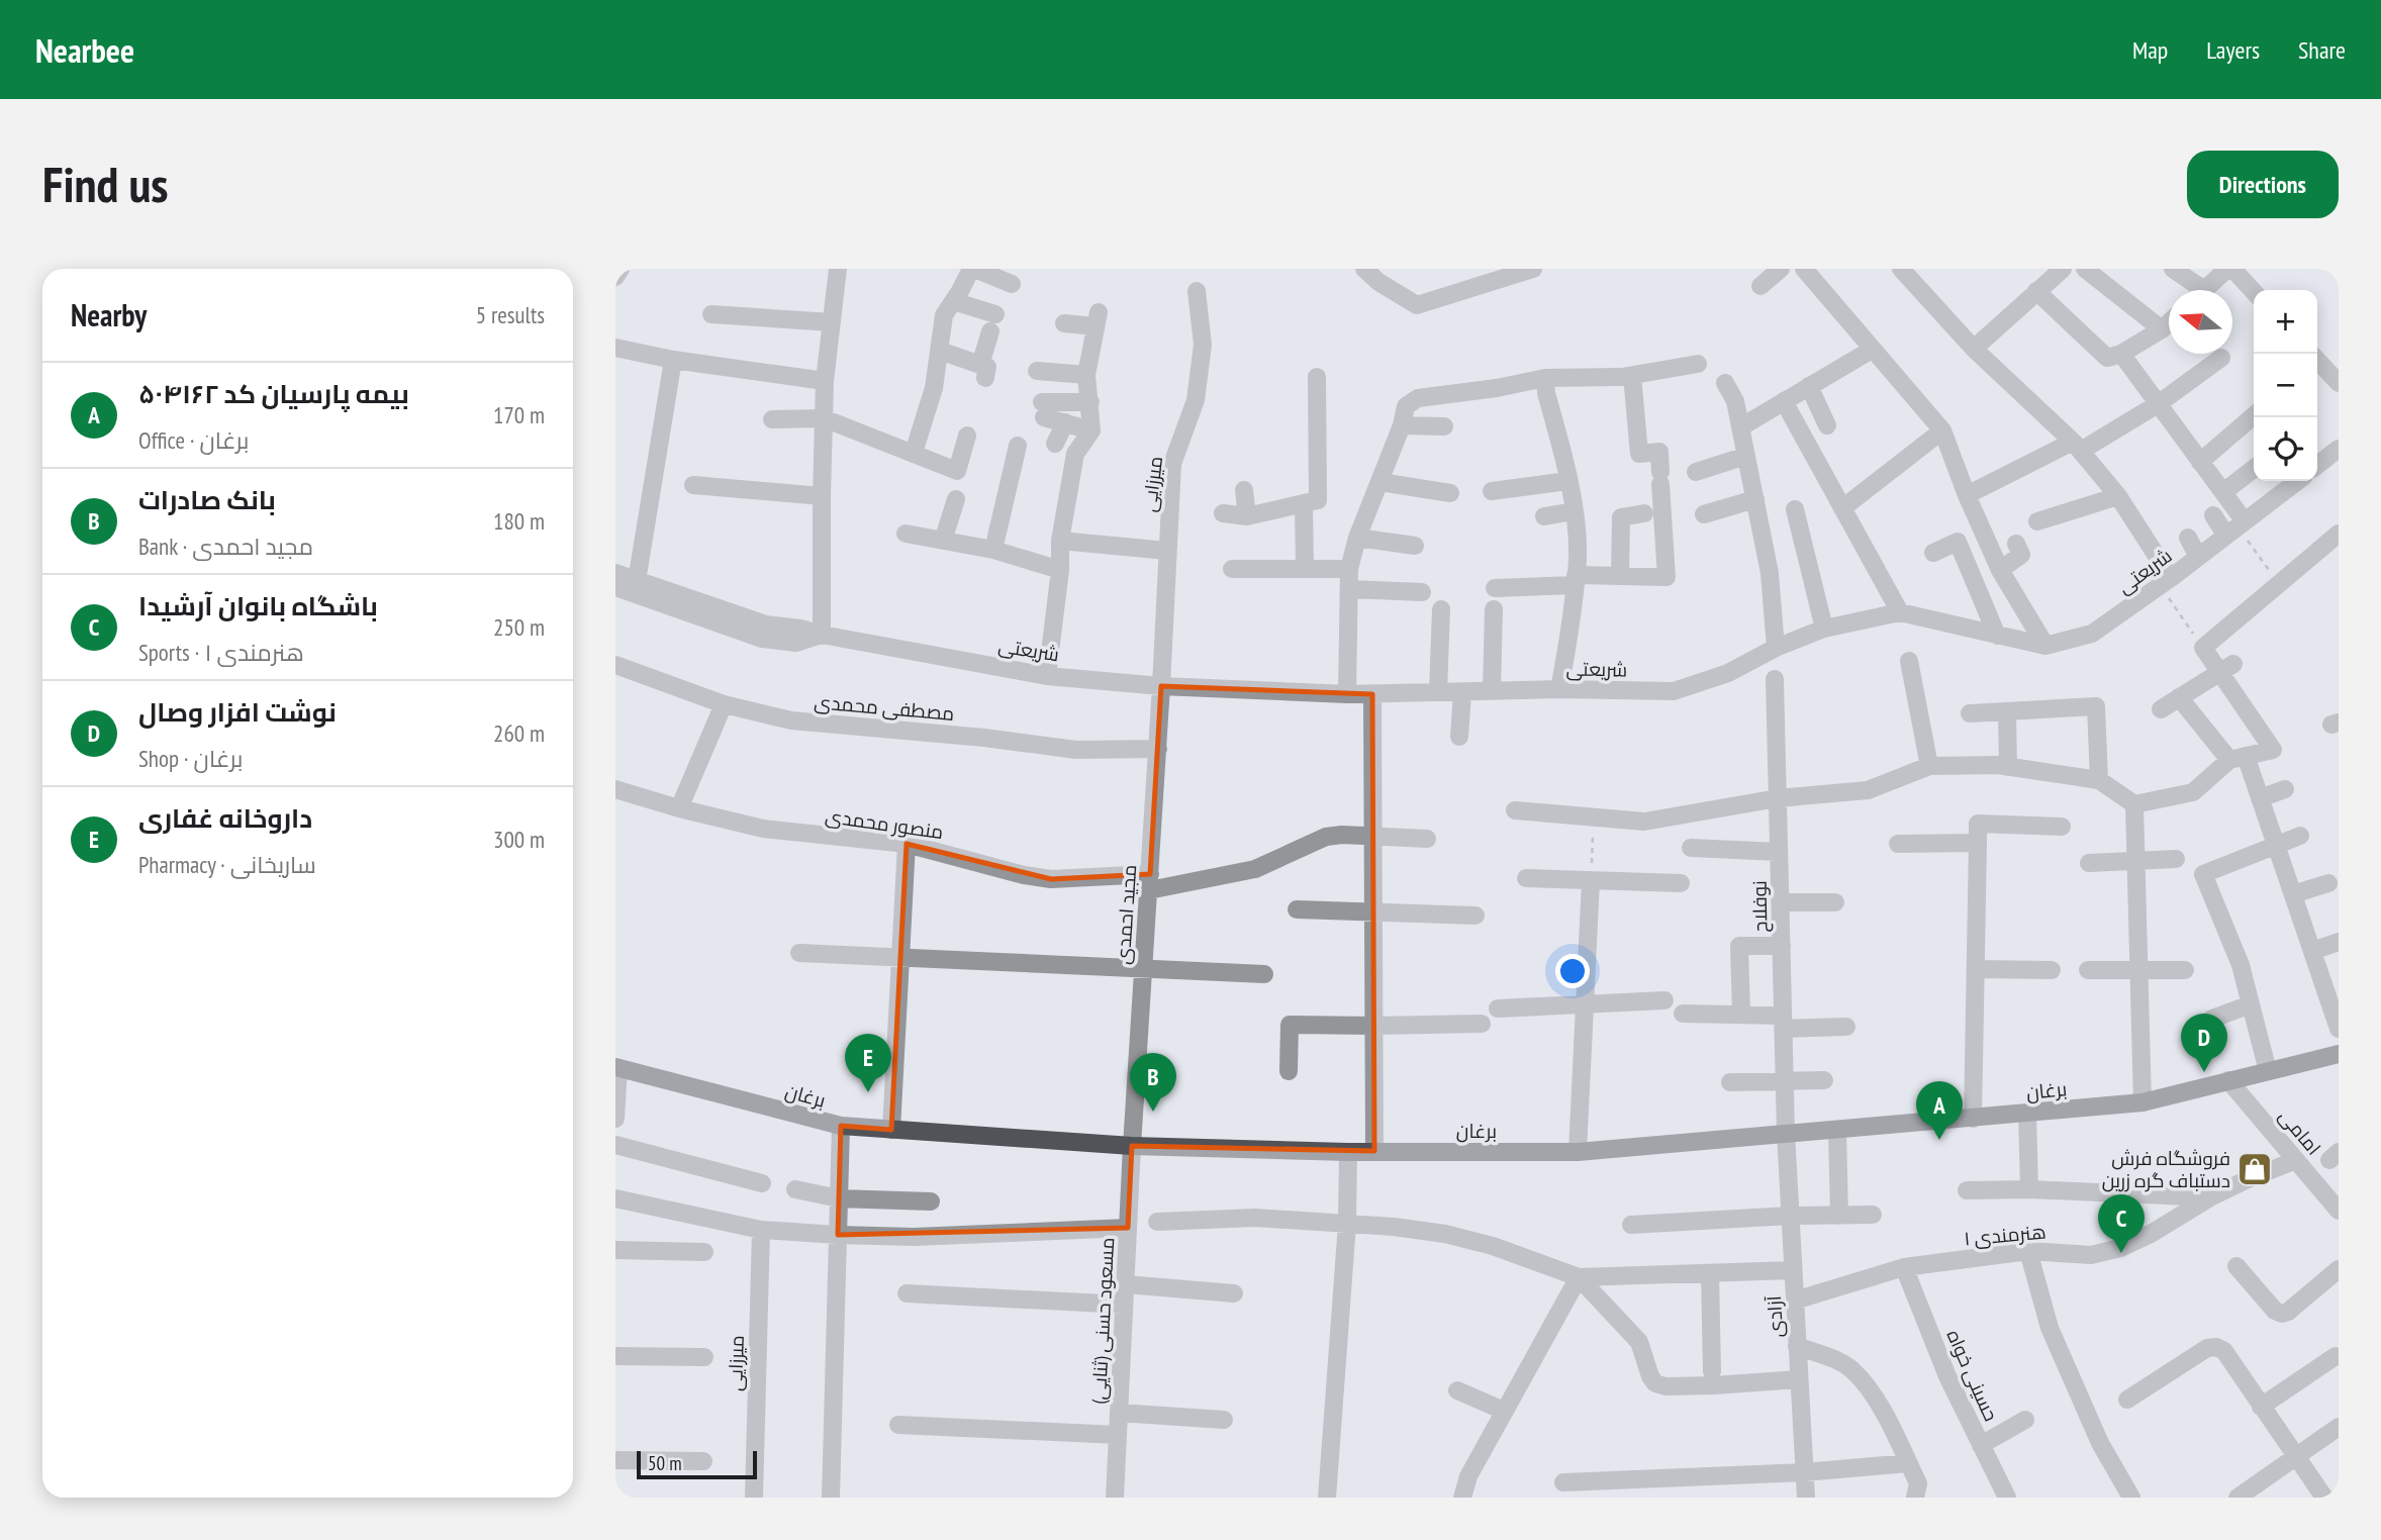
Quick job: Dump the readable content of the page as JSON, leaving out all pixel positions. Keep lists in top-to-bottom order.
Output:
{
  "streets": {
    "main road": ["برغان"],
    "street": [
      "میرزایی",
      "شریعتی",
      "مصطفی محمدی",
      "منصور محمدی",
      "نوفلاح",
      "مجید احمدی",
      "امامی",
      "هنرمندی ۱",
      "آزادی",
      "مسعود حسنی (ثنایی)",
      "حسینی خواه"
    ]
  },
  "crossings": [
    ["میرزایی", "شریعتی"],
    ["میرزایی", "مجید احمدی"],
    ["شریعتی", "مجید احمدی"],
    ["مصطفی محمدی", "مجید احمدی"],
    ["منصور محمدی", "مجید احمدی"],
    ["نوفلاح", "برغان"],
    ["نوفلاح", "آزادی"],
    ["مجید احمدی", "برغان"],
    ["مجید احمدی", "مسعود حسنی (ثنایی)"],
    ["برغان", "امامی"],
    ["برغان", "آزادی"],
    ["برغان", "مسعود حسنی (ثنایی)"],
    ["امامی", "هنرمندی ۱"],
    ["هنرمندی ۱", "آزادی"],
    ["هنرمندی ۱", "حسینی خواه"]
  ],
  "places": {
    "shop": ["فروشگاه فرش دستباف گره زرین"]
  },
  "scale_bar": "50 m",
  "north": "left",
  "page": {
    "header": "Nearbee",
    "nav": ["Map", "Layers", "Share"],
    "buttons": "Directions",
    "title": "Find us",
    "heading": ["Nearby", "5 results"],
    "map_buttons": ["+", "−"],
    "list": [
      {
        "mark": "A",
        "name": "بیمه پارسیان کد ۵۰۴۱۶۲",
        "note": "Office · برغان",
        "value": "170 m"
      },
      {
        "mark": "B",
        "name": "بانک صادرات",
        "note": "Bank · مجید احمدی",
        "value": "180 m"
      },
      {
        "mark": "C",
        "name": "باشگاه بانوان آرشیدا",
        "note": "Sports · هنرمندی ۱",
        "value": "250 m"
      },
      {
        "mark": "D",
        "name": "نوشت افزار وصال",
        "note": "Shop · برغان",
        "value": "260 m"
      },
      {
        "mark": "E",
        "name": "داروخانه غفاری",
        "note": "Pharmacy · ساریخانی",
        "value": "300 m"
      }
    ],
    "pins": [
      "D",
      "E",
      "B",
      "A",
      "C"
    ],
    "scale": "50 m"
  }
}
